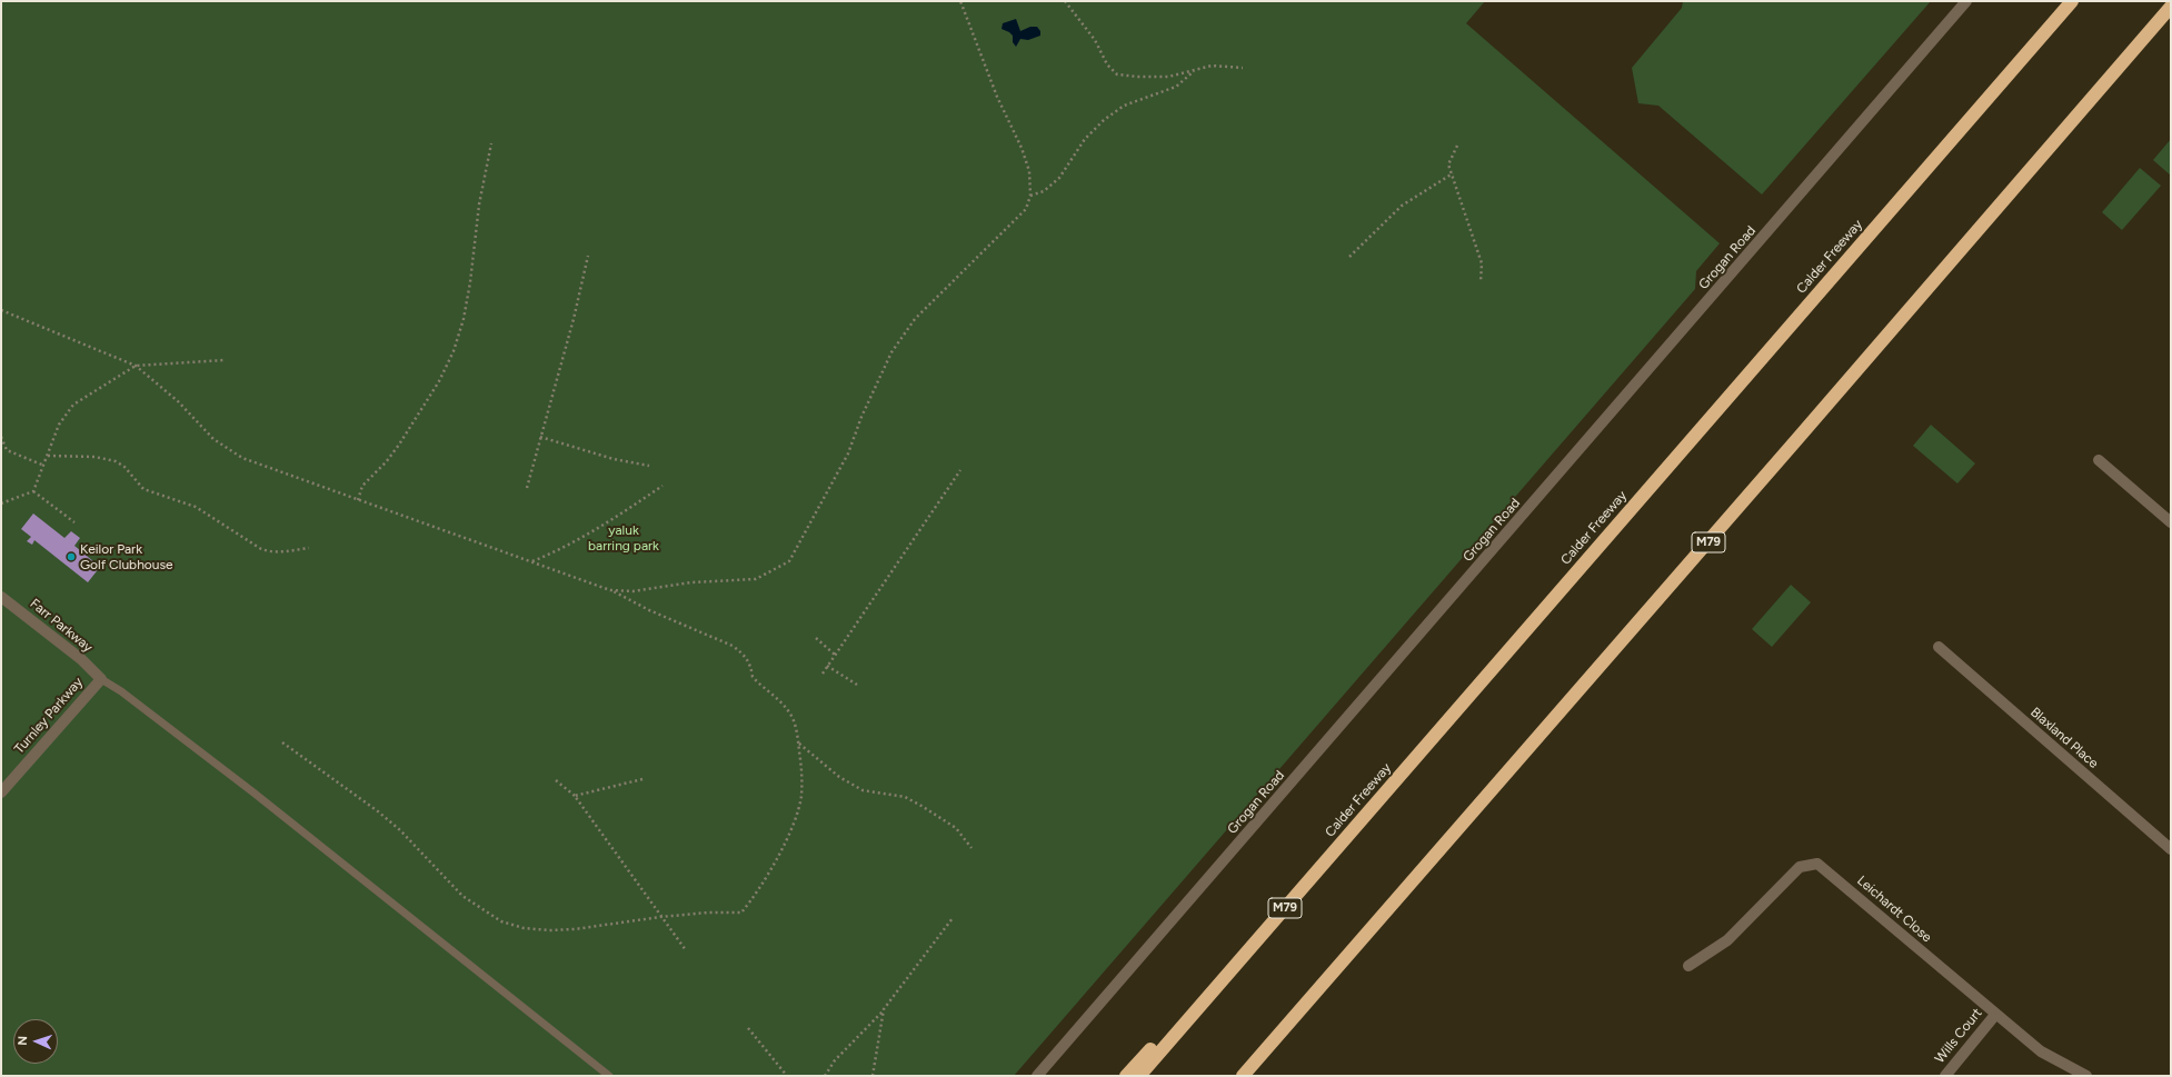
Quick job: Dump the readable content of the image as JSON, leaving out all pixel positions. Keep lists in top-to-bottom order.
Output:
{
  "streets": {
    "highway": ["Calder Freeway", "M79"],
    "street": [
      "Grogan Road",
      "Farr Parkway",
      "Turnley Parkway",
      "Blaxland Place",
      "Leichardt Close",
      "Wills Court"
    ]
  },
  "crossings": [
    ["Farr Parkway", "Turnley Parkway"],
    ["Leichardt Close", "Wills Court"]
  ],
  "parks": ["yaluk barring park"],
  "places": ["Keilor Park Golf Clubhouse"],
  "north": "left"
}
